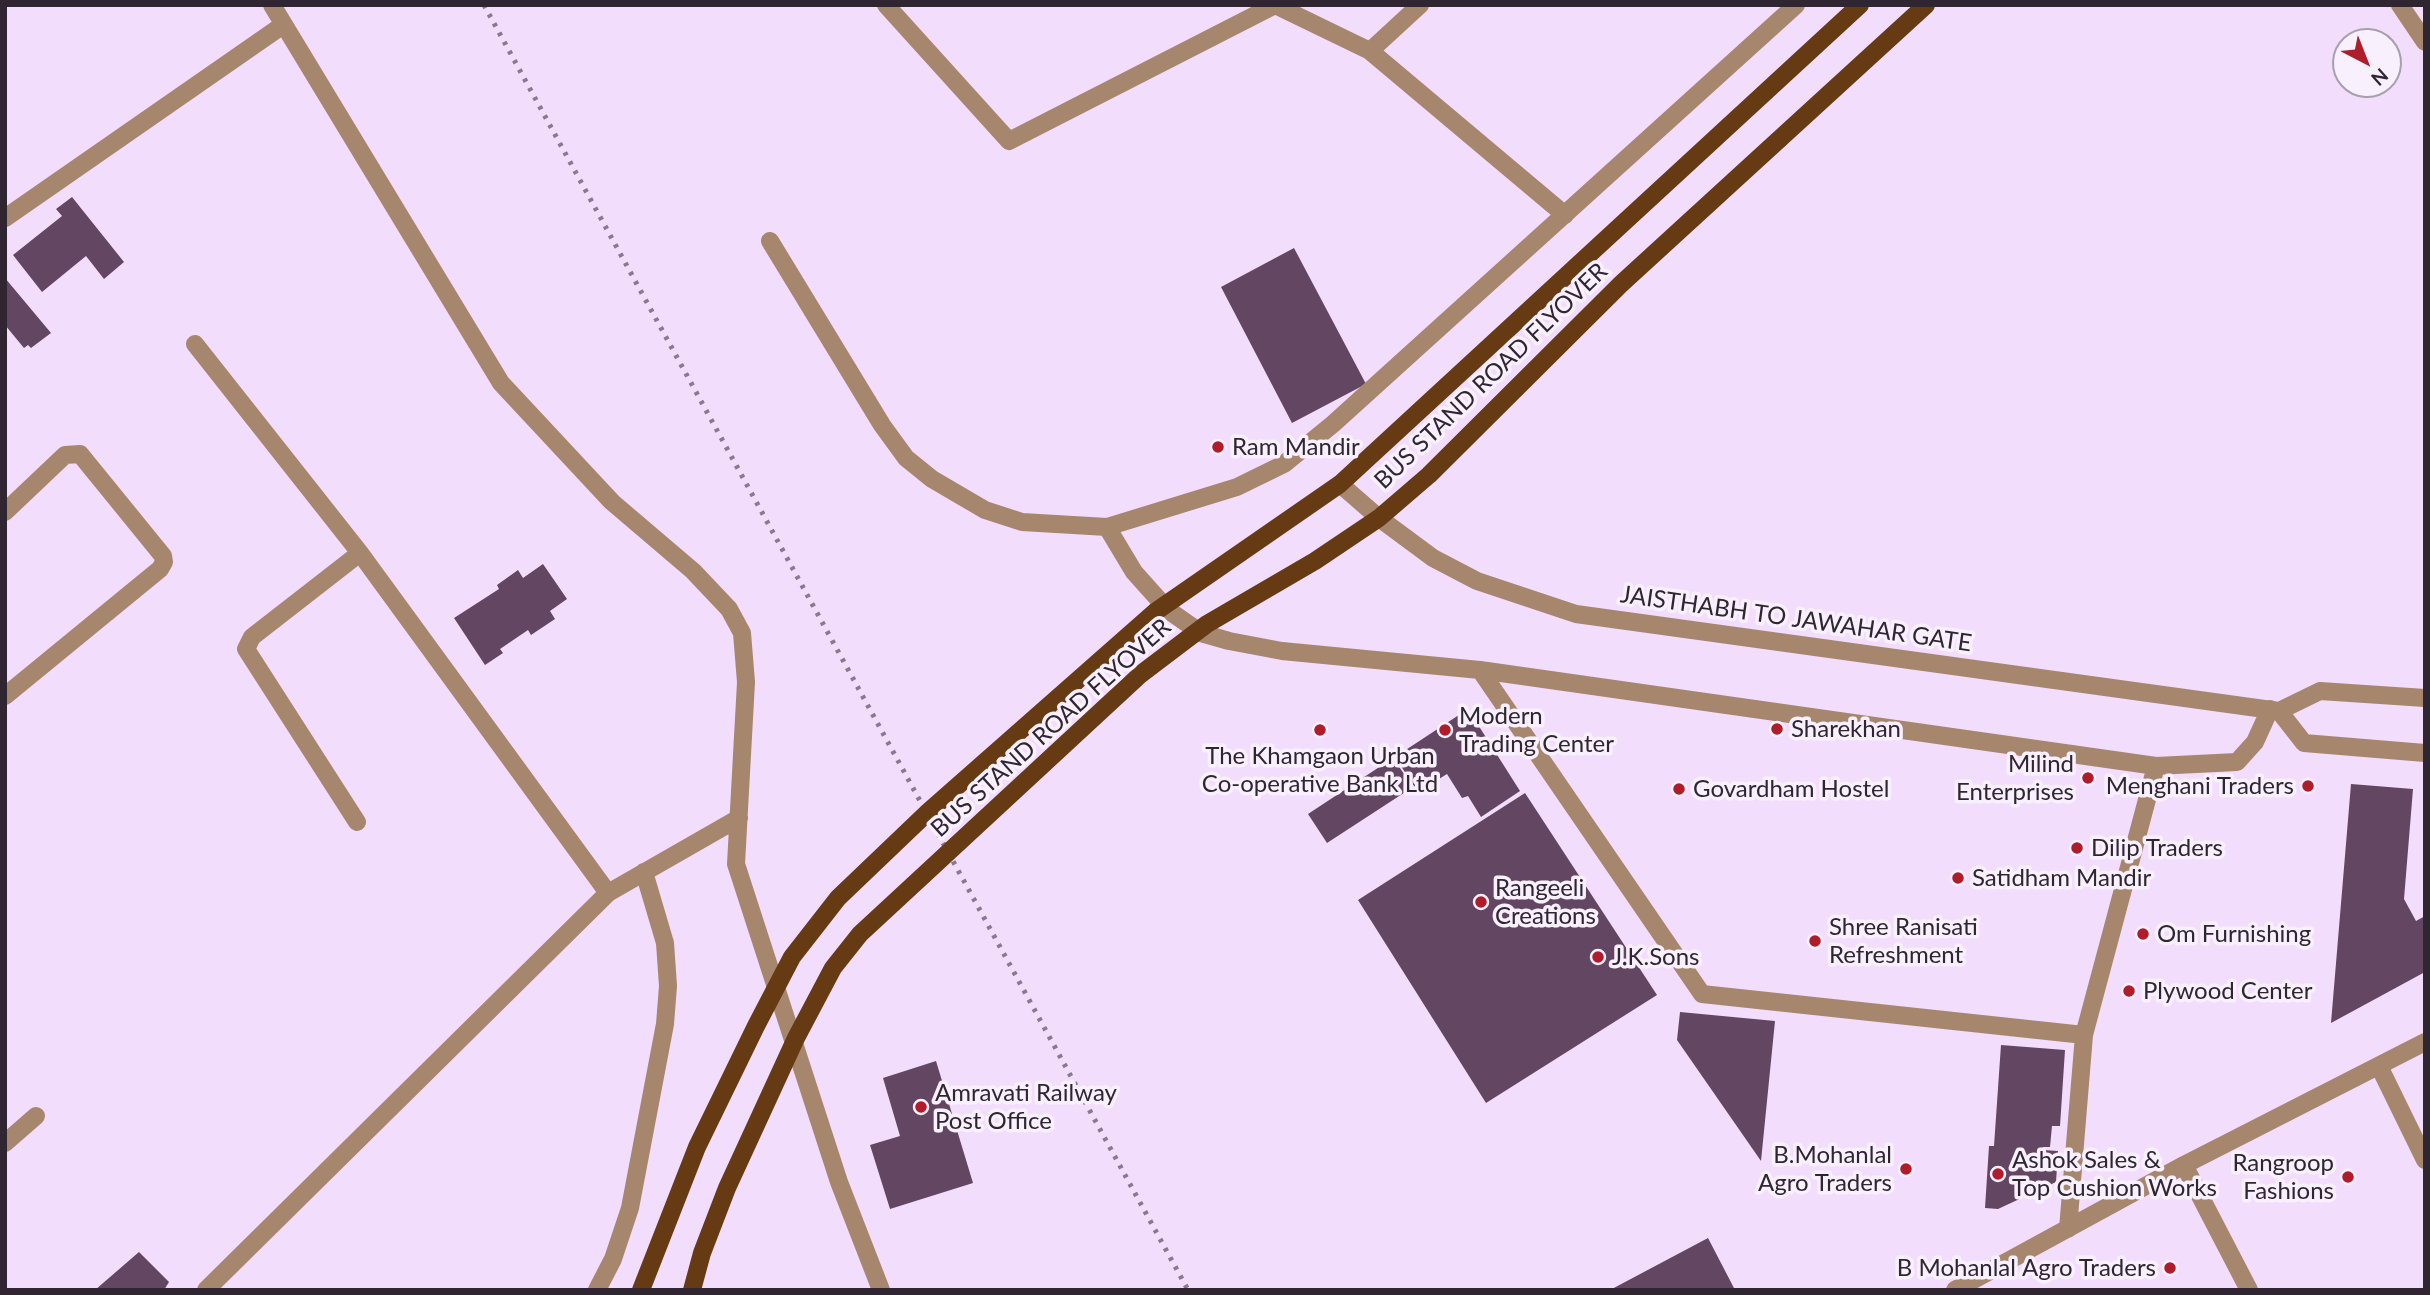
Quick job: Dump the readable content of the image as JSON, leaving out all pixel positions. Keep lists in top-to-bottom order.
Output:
{
  "streets": {
    "main road": ["BUS STAND ROAD FLYOVER"],
    "street": ["JAISTHABH TO JAWAHAR GATE"]
  },
  "crossings": [
    ["BUS STAND ROAD FLYOVER", "JAISTHABH TO JAWAHAR GATE"]
  ],
  "places": [
    "Ram Mandir",
    "Sharekhan",
    "The Khamgaon Urban Co-operative Bank Ltd",
    "Modern Trading Center",
    "Milind Enterprises",
    "Menghani Traders",
    "Govardham Hostel",
    "Dilip Traders",
    "Satidham Mandir",
    "Rangeeli Creations",
    "Om Furnishing",
    "Shree Ranisati Refreshment",
    "J.K.Sons",
    "Plywood Center",
    "Amravati Railway Post Office",
    "B.Mohanlal Agro Traders",
    "Ashok Sales & Top Cushion Works",
    "Rangroop Fashions",
    "B Mohanlal Agro Traders"
  ],
  "north": "bottom right"
}
